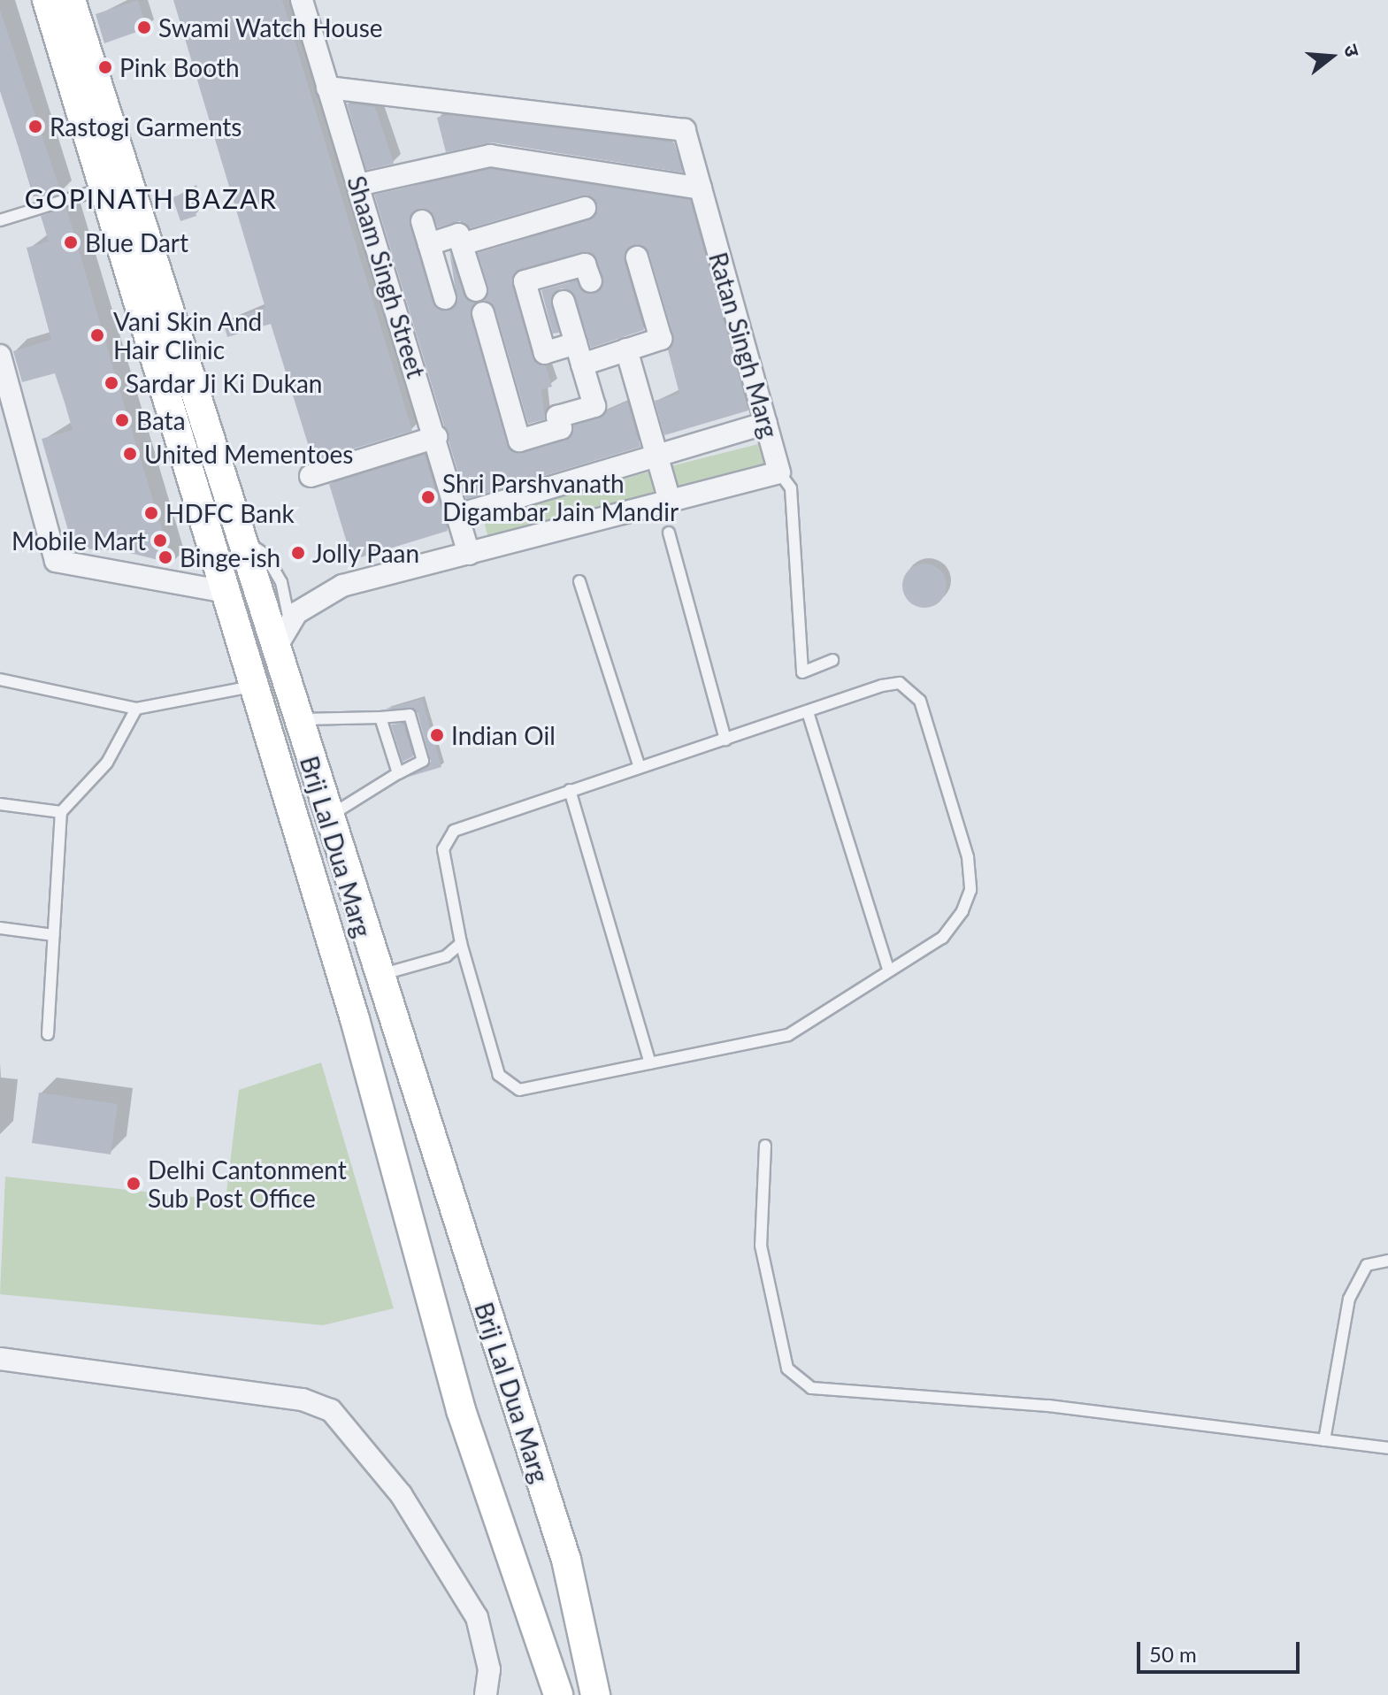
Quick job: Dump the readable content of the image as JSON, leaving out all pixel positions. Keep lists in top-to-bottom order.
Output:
{
  "streets": {
    "street": ["Shaam Singh Street", "Ratan Singh Marg", "Brij Lal Dua Marg"]
  },
  "crossings": [
    ["Shaam Singh Street", "Ratan Singh Marg"]
  ],
  "districts": ["GOPINATH BAZAR"],
  "places": [
    "Swami Watch House",
    "Pink Booth",
    "Rastogi Garments",
    "Blue Dart",
    "Vani Skin And Hair Clinic",
    "Sardar Ji Ki Dukan",
    "Bata",
    "United Mementoes",
    "Shri Parshvanath Digambar Jain Mandir",
    "HDFC Bank",
    "Mobile Mart",
    "Jolly Paan",
    "Binge-ish",
    "Indian Oil",
    "Delhi Cantonment Sub Post Office"
  ],
  "scale_bar": "50 m",
  "north": "right"
}
